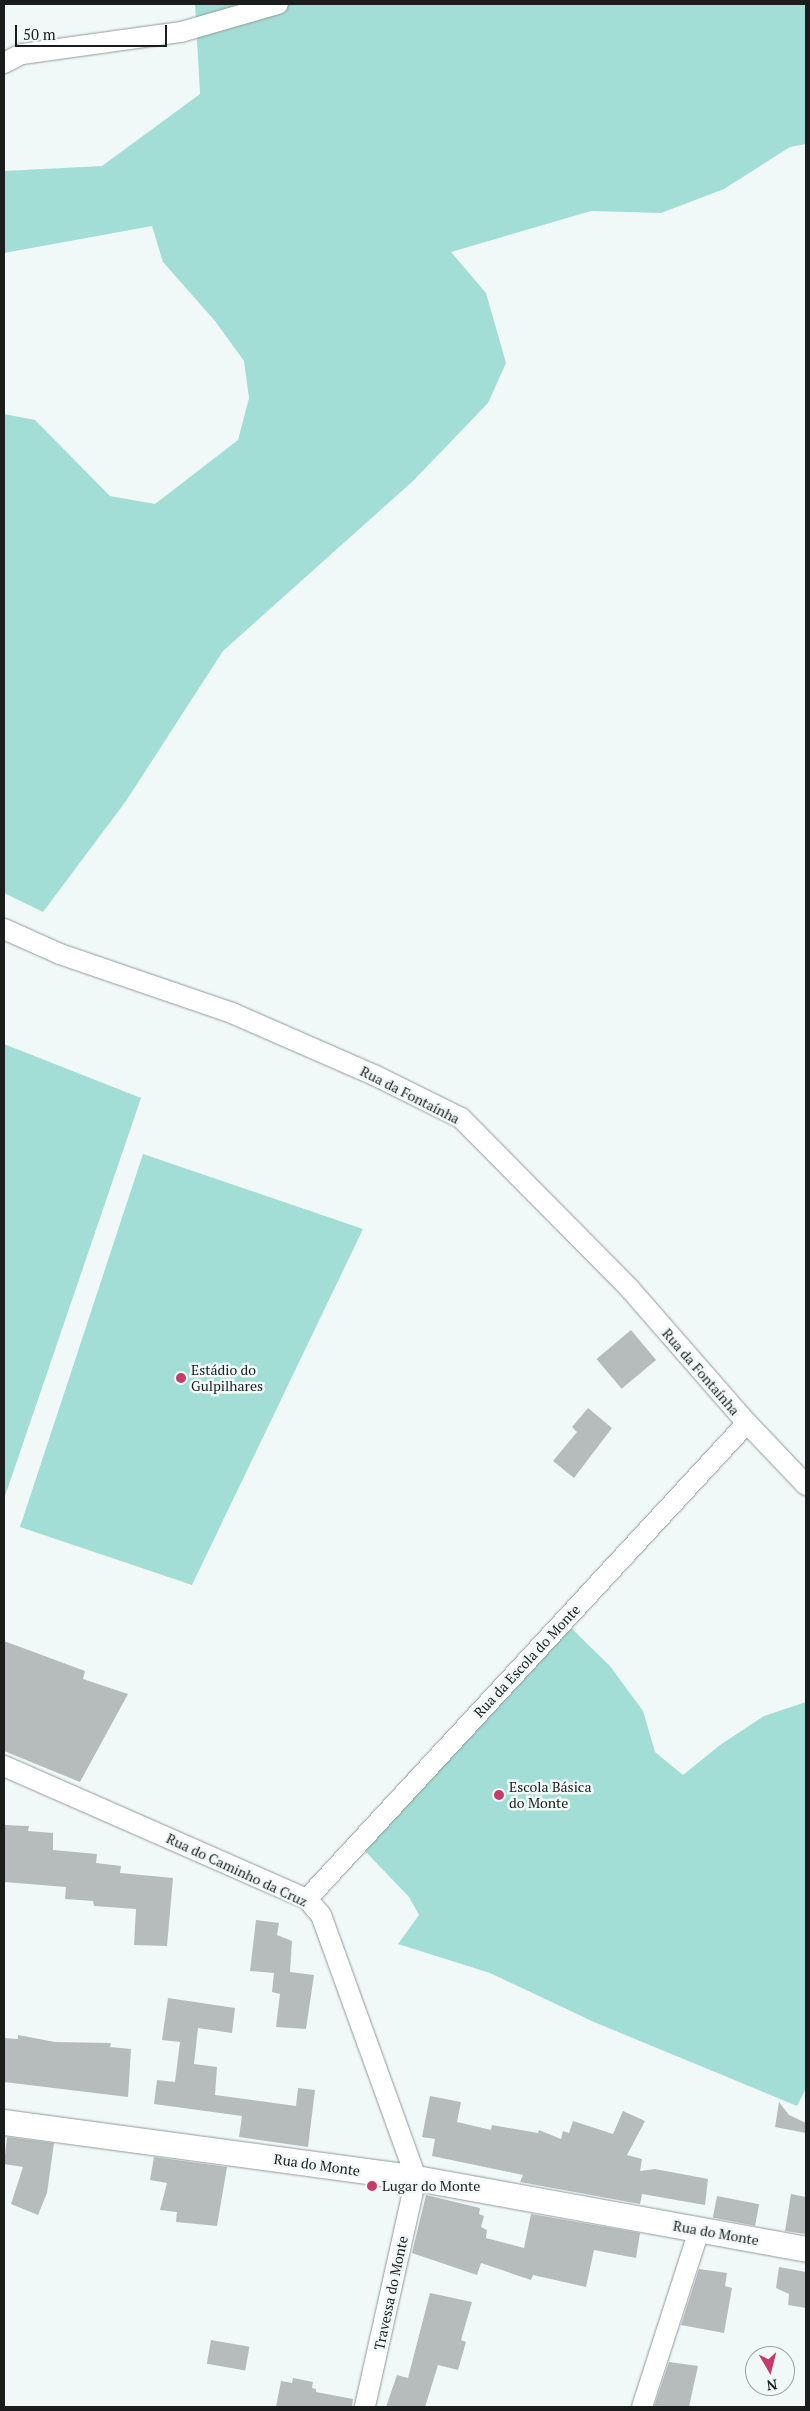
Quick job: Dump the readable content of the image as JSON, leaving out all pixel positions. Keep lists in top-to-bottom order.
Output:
{
  "streets": {
    "street": [
      "Rua da Fontaínha",
      "Rua da Escola do Monte",
      "Rua do Caminho da Cruz",
      "Rua do Monte",
      "Travessa do Monte"
    ]
  },
  "crossings": [
    ["Rua da Fontaínha", "Rua da Escola do Monte"],
    ["Rua da Escola do Monte", "Rua do Caminho da Cruz"],
    ["Rua do Caminho da Cruz", "Rua do Monte"],
    ["Rua do Caminho da Cruz", "Travessa do Monte"],
    ["Rua do Monte", "Travessa do Monte"]
  ],
  "places": ["Estádio do Gulpilhares", "Escola Básica do Monte", "Lugar do Monte"],
  "scale_bar": "50 m",
  "north": "bottom"
}
